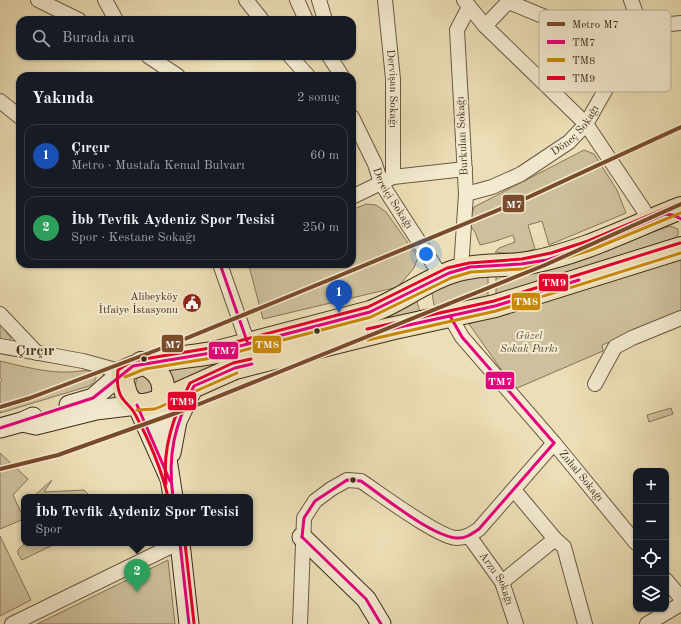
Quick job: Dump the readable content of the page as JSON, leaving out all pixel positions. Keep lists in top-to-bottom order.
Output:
{
  "streets": {
    "street": [
      "Dervişan Sokağı",
      "Döneç Sokağı",
      "Burkulan Sokağı",
      "Dereiçi Sokağı",
      "Zuhal Sokağı",
      "Arzu Sokağı"
    ]
  },
  "crossings": [
    ["Dervişan Sokağı", "Dereiçi Sokağı"],
    ["Döneç Sokağı", "Burkulan Sokağı"],
    ["Burkulan Sokağı", "Dereiçi Sokağı"]
  ],
  "districts": ["Çırçır"],
  "parks": ["Güzel Sokak Parkı"],
  "places": {
    "public building": ["Alibeyköy İtfaiye İstasyonu"]
  },
  "lines": [
    "metro line M7",
    "transit line TM9",
    "transit line TM8",
    "transit line TM7"
  ],
  "legend": [
    "Metro M7",
    "TM7",
    "TM8",
    "TM9"
  ],
  "page": {
    "search": "Burada ara",
    "heading": ["Yakında", "2 sonuç"],
    "list": [
      {
        "mark": "1",
        "name": "Çırçır",
        "note": "Metro · Mustafa Kemal Bulvarı",
        "value": "60 m"
      },
      {
        "mark": "2",
        "name": "İbb Tevfik Aydeniz Spor Tesisi",
        "note": "Spor · Kestane Sokağı",
        "value": "250 m"
      }
    ],
    "pins": ["1", "2"],
    "map_buttons": ["+", "−"],
    "popup": ["İbb Tevfik Aydeniz Spor Tesisi", "Spor"]
  }
}
